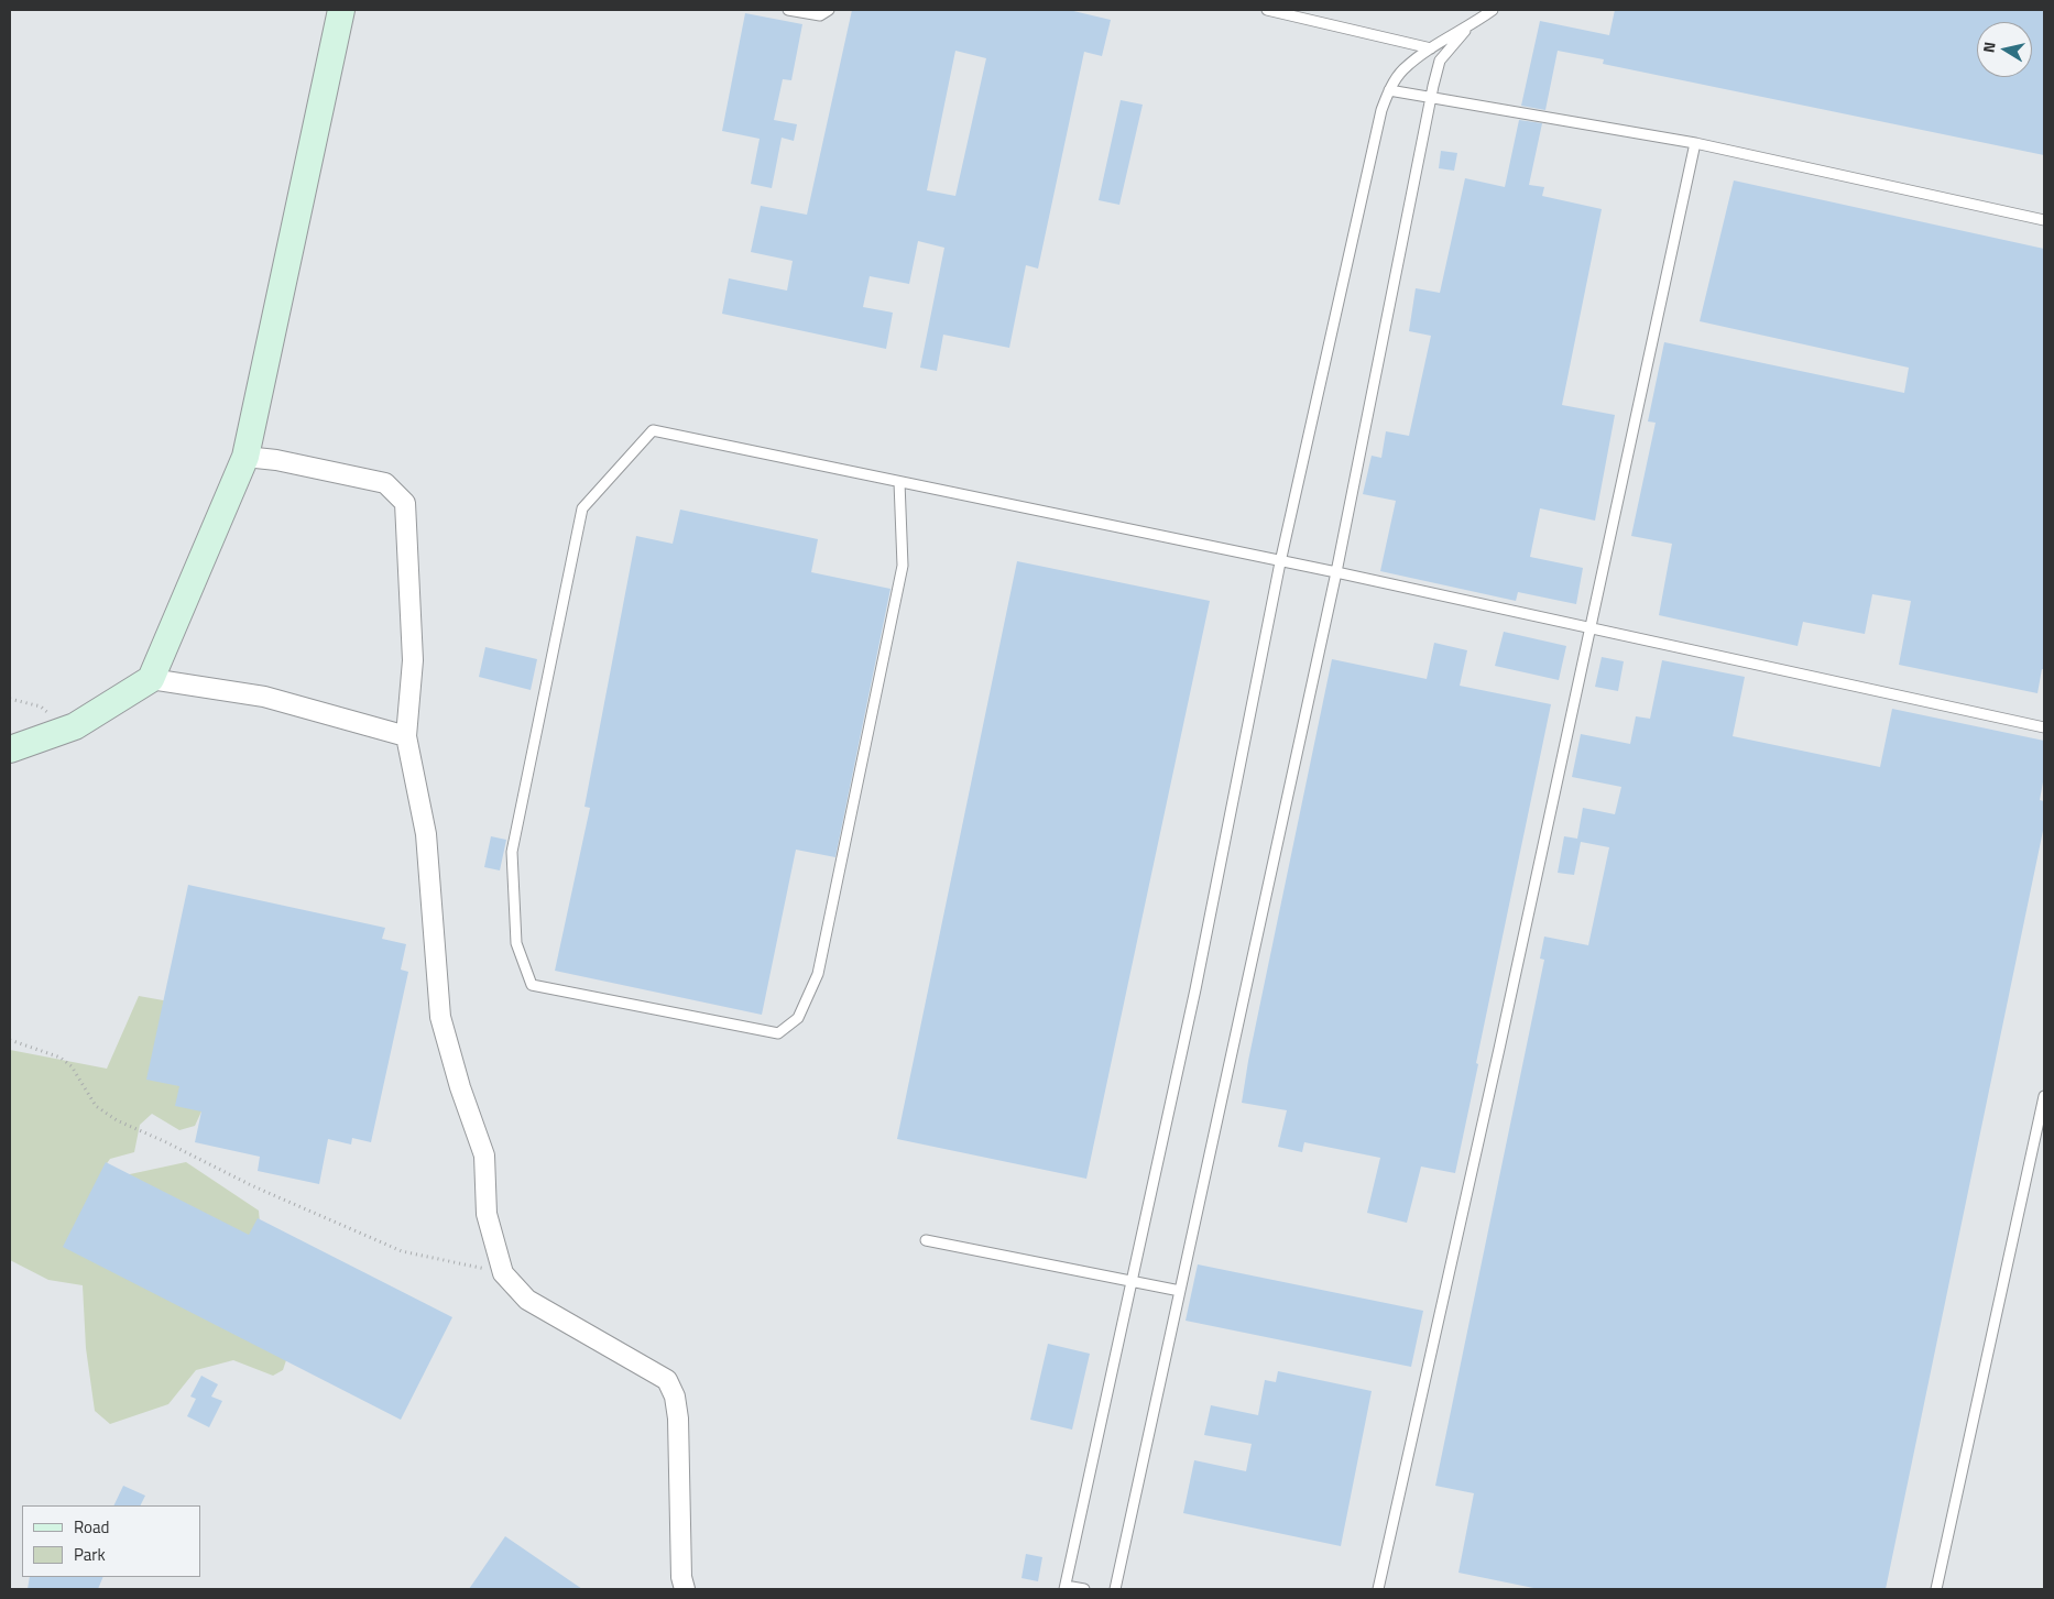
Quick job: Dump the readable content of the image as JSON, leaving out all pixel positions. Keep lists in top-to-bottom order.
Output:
{
  "legend": ["Road", "Park"],
  "north": "left"
}
